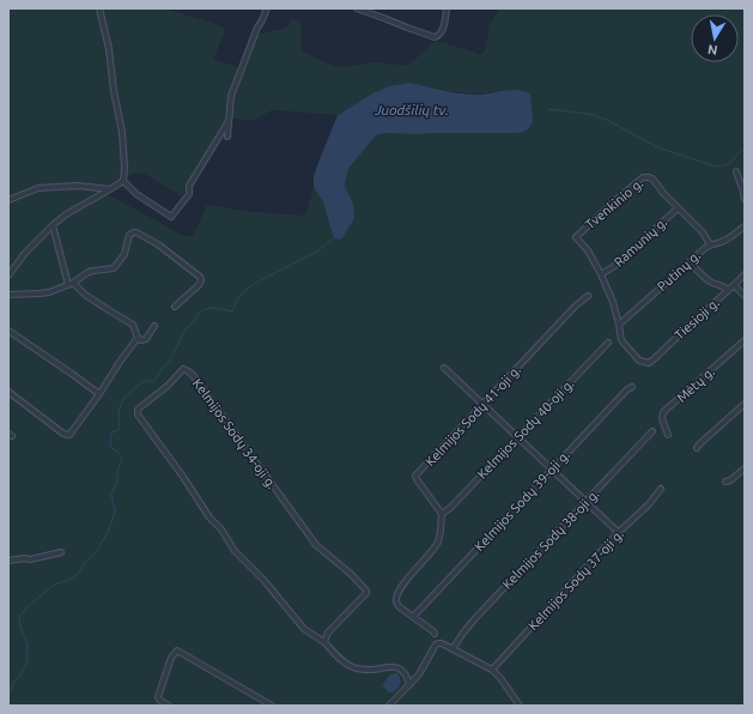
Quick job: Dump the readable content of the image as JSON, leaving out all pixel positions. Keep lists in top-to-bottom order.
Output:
{
  "streets": {
    "street": [
      "Tvenkinio g.",
      "Ramunių g.",
      "Putinų g.",
      "Tiesioji g.",
      "Mėtų g.",
      "Kelmijos Sodų 41-oji g.",
      "Kelmijos Sodų 40-oji g.",
      "Kelmijos Sodų 34-oji g.",
      "Kelmijos Sodų 39-oji g.",
      "Kelmijos Sodų 38-oji g.",
      "Kelmijos Sodų 37-oji g."
    ]
  },
  "crossings": [
    ["Tvenkinio g.", "Ramunių g."],
    ["Tvenkinio g.", "Putinų g."],
    ["Putinų g.", "Tiesioji g."],
    ["Kelmijos Sodų 41-oji g.", "Kelmijos Sodų 40-oji g."]
  ],
  "water": ["Juodšilių tv."],
  "north": "bottom"
}
